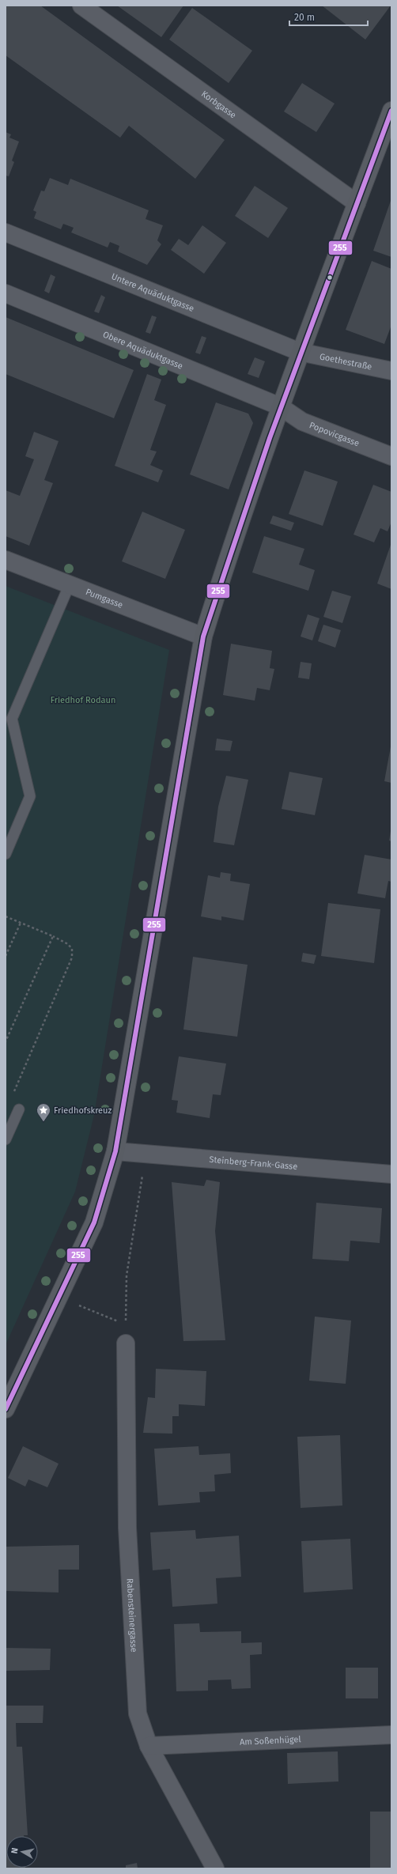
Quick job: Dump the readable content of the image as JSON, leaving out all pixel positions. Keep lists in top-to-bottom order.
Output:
{
  "streets": {
    "street": [
      "Korbgasse",
      "Untere Aquäduktgasse",
      "Obere Aquäduktgasse",
      "Goethestraße",
      "Popovicgasse",
      "Pumgasse",
      "Steinberg-Frank-Gasse",
      "Rabensteinergasse",
      "Am Soßenhügel"
    ]
  },
  "crossings": [
    ["Untere Aquäduktgasse", "Goethestraße"],
    ["Obere Aquäduktgasse", "Popovicgasse"],
    ["Rabensteinergasse", "Am Soßenhügel"]
  ],
  "parks": ["Friedhof Rodaun"],
  "places": {
    "place": ["Friedhofskreuz"]
  },
  "lines": ["transit line 255"],
  "scale_bar": "20 m",
  "north": "left"
}
